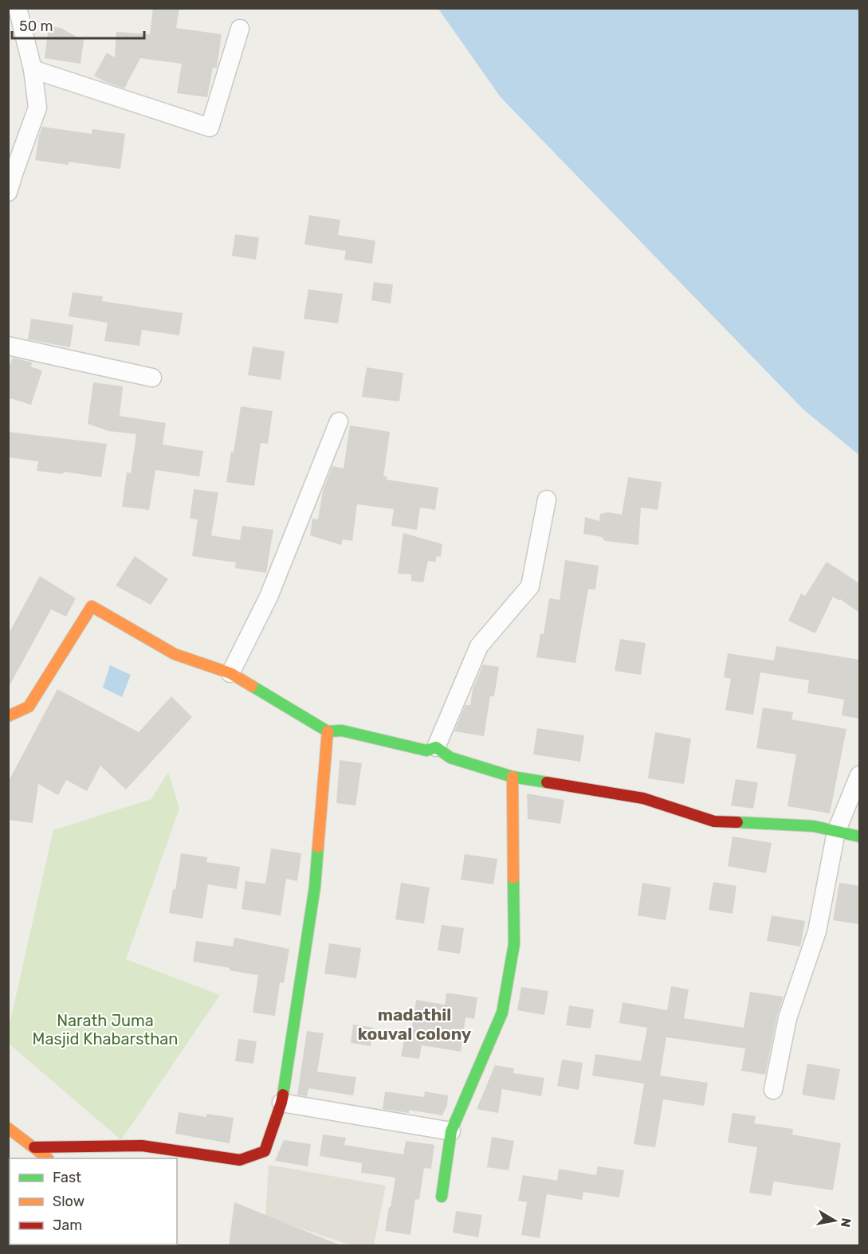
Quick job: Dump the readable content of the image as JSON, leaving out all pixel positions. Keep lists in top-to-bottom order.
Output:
{
  "districts": ["madathil kouval colony"],
  "parks": ["Narath Juma Masjid Khabarsthan"],
  "legend": ["Fast", "Slow", "Jam"],
  "scale_bar": "50 m",
  "north": "right"
}
